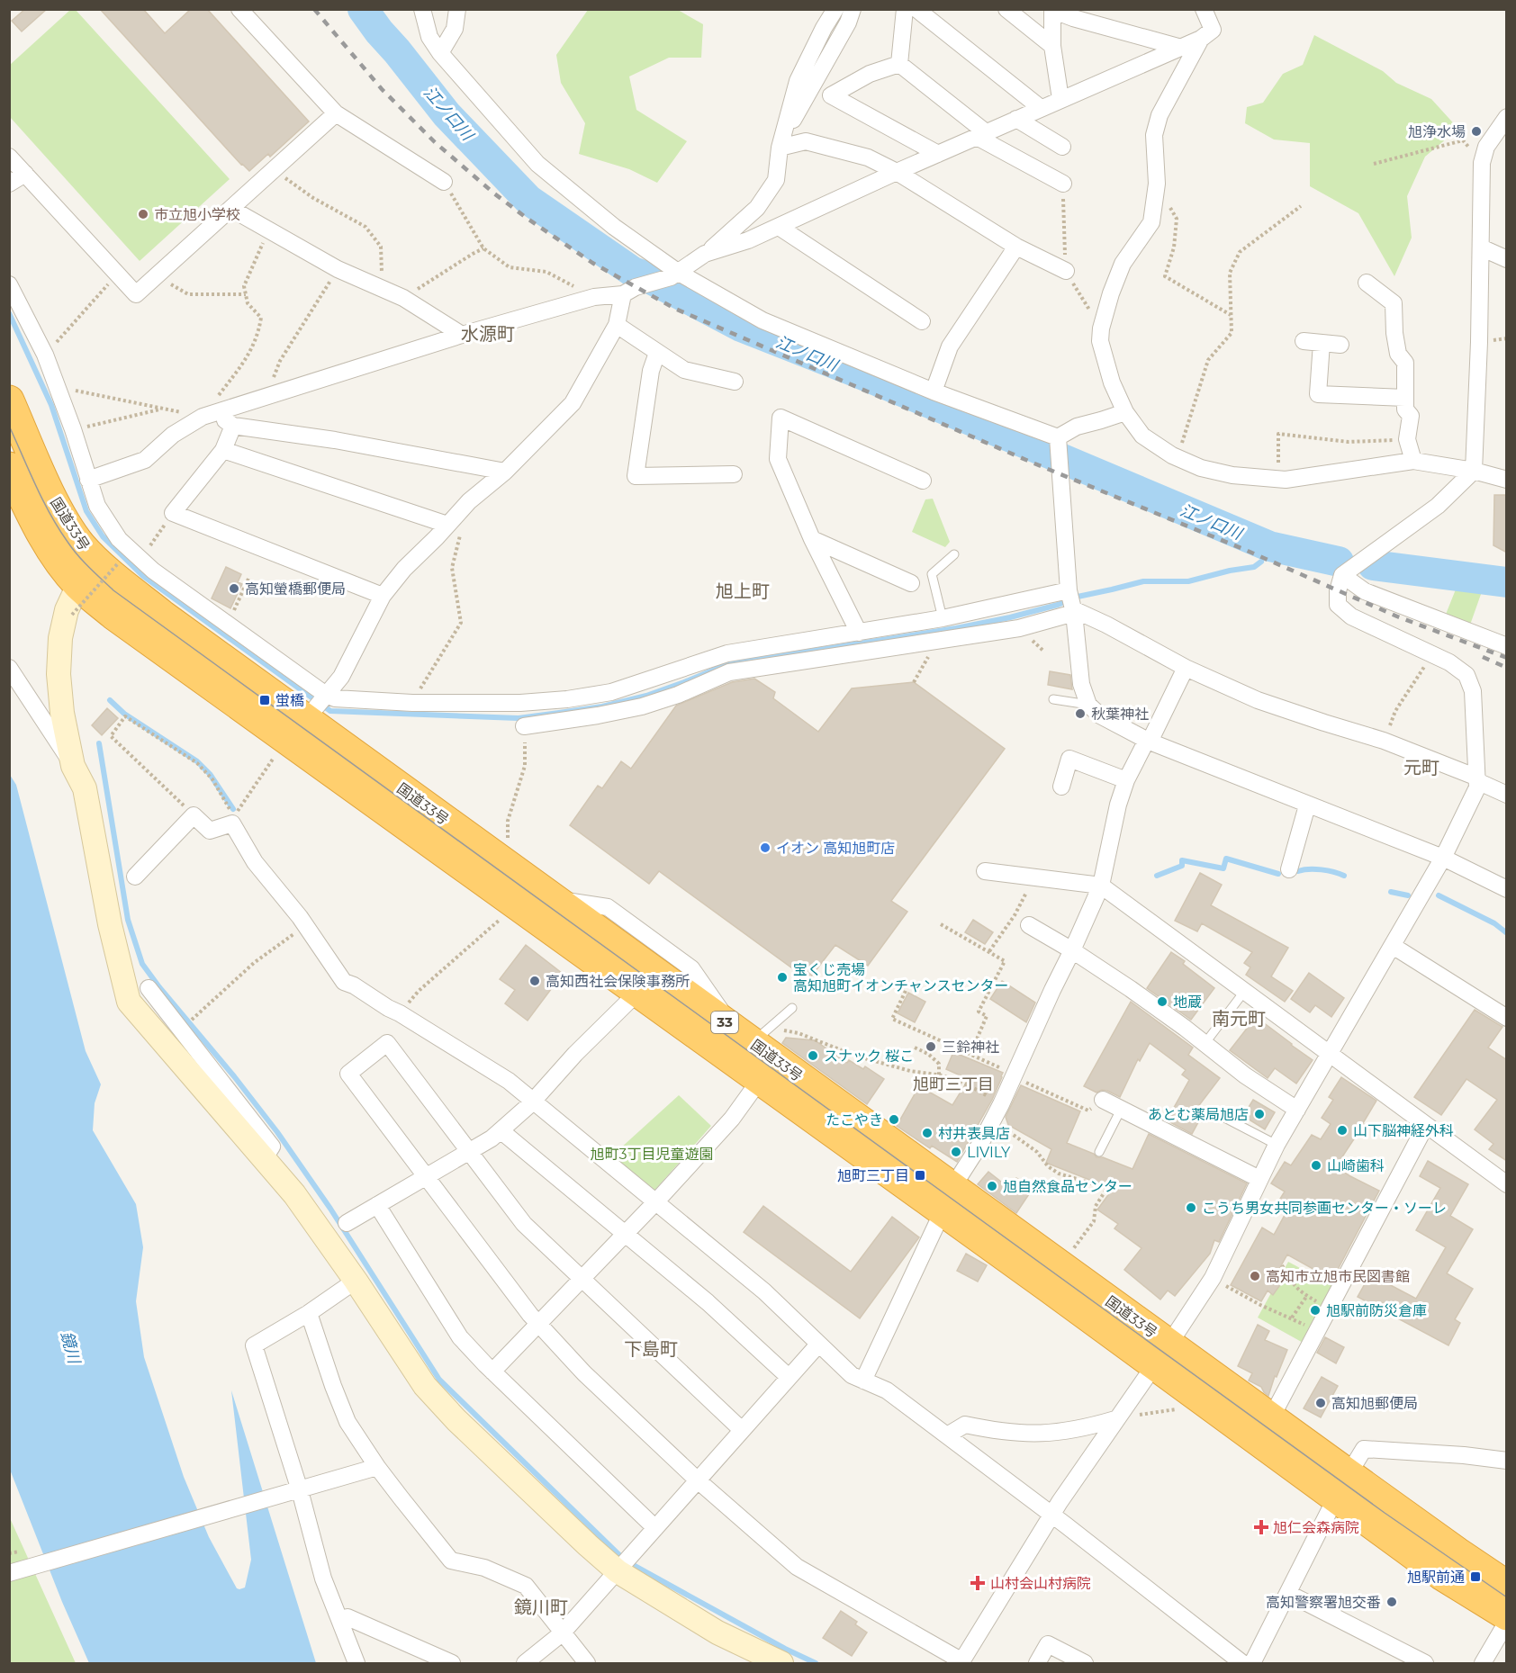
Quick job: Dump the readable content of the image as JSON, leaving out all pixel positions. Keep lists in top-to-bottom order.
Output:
{
  "streets": {
    "highway": ["国道33号", "33"]
  },
  "districts": [
    "水源町",
    "旭上町",
    "元町",
    "南元町",
    "旭町三丁目",
    "下島町",
    "鏡川町"
  ],
  "water": ["江ノ口川", "鏡川"],
  "parks": ["旭町3丁目児童遊園"],
  "places": {
    "other": [
      "旭浄水場",
      "市立旭小学校",
      "高知螢橋郵便局",
      "秋葉神社",
      "イオン 高知旭町店",
      "宝くじ売場 高知旭町イオンチャンスセンター",
      "高知西社会保険事務所",
      "地蔵",
      "三鈴神社",
      "スナック 桜こ",
      "あとむ薬局旭店",
      "たこやき",
      "山下脳神経外科",
      "村井表具店",
      "LIVILY",
      "山崎歯科",
      "旭自然食品センター",
      "こうち男女共同参画センター・ソーレ",
      "高知市立旭市民図書館",
      "旭駅前防災倉庫",
      "高知旭郵便局",
      "高知警察署旭交番"
    ],
    "transit": ["蛍橋", "旭町三丁目", "旭駅前通"],
    "health": ["旭仁会森病院", "山村会山村病院"]
  }
}
